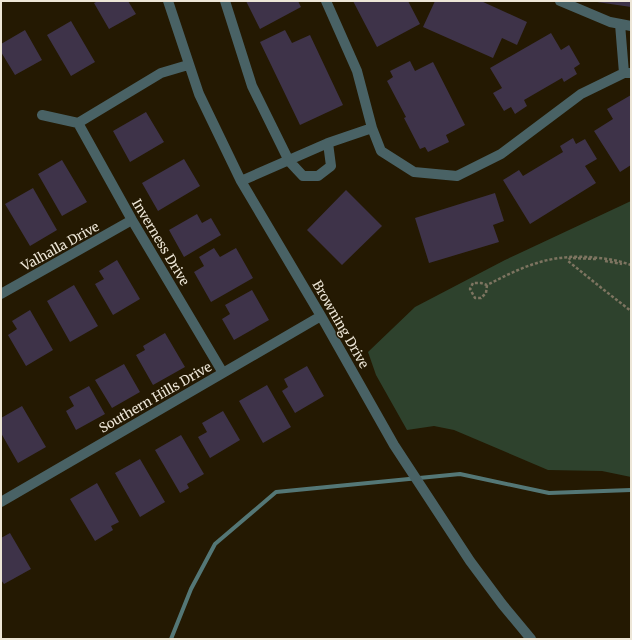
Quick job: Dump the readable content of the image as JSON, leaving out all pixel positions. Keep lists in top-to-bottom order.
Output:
{
  "streets": {
    "street": [
      "Inverness Drive",
      "Valhalla Drive",
      "Browning Drive",
      "Southern Hills Drive"
    ]
  },
  "crossings": [
    ["Inverness Drive", "Valhalla Drive"],
    ["Inverness Drive", "Southern Hills Drive"],
    ["Browning Drive", "Southern Hills Drive"]
  ]
}
